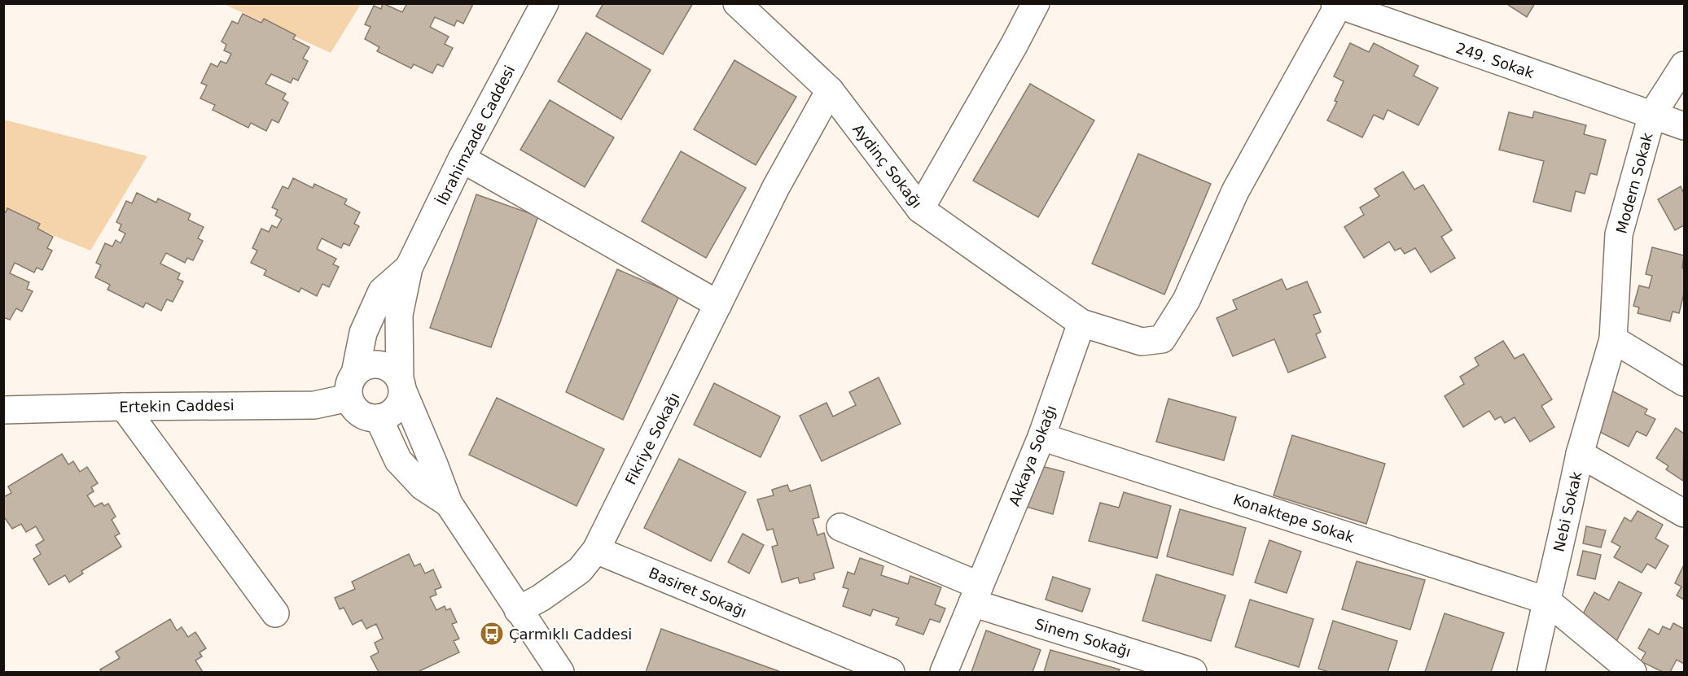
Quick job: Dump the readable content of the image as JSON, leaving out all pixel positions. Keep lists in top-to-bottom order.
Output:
{
  "streets": {
    "street": [
      "249. Sokak",
      "İbrahimzade Caddesi",
      "Aydinç Sokağı",
      "Modern Sokak",
      "Ertekin Caddesi",
      "Fikriye Sokağı",
      "Akkaya Sokağı",
      "Nebi Sokak",
      "Konaktepe Sokak",
      "Basiret Sokağı",
      "Sinem Sokağı"
    ]
  },
  "crossings": [
    ["249. Sokak", "Aydinç Sokağı"],
    ["249. Sokak", "Modern Sokak"],
    ["İbrahimzade Caddesi", "Ertekin Caddesi"],
    ["Aydinç Sokağı", "Fikriye Sokağı"],
    ["Aydinç Sokağı", "Akkaya Sokağı"],
    ["Modern Sokak", "Nebi Sokak"],
    ["Fikriye Sokağı", "Basiret Sokağı"],
    ["Akkaya Sokağı", "Konaktepe Sokak"],
    ["Akkaya Sokağı", "Sinem Sokağı"],
    ["Nebi Sokak", "Konaktepe Sokak"]
  ],
  "places": {
    "bus stop": ["Çarmıklı Caddesi"]
  }
}
